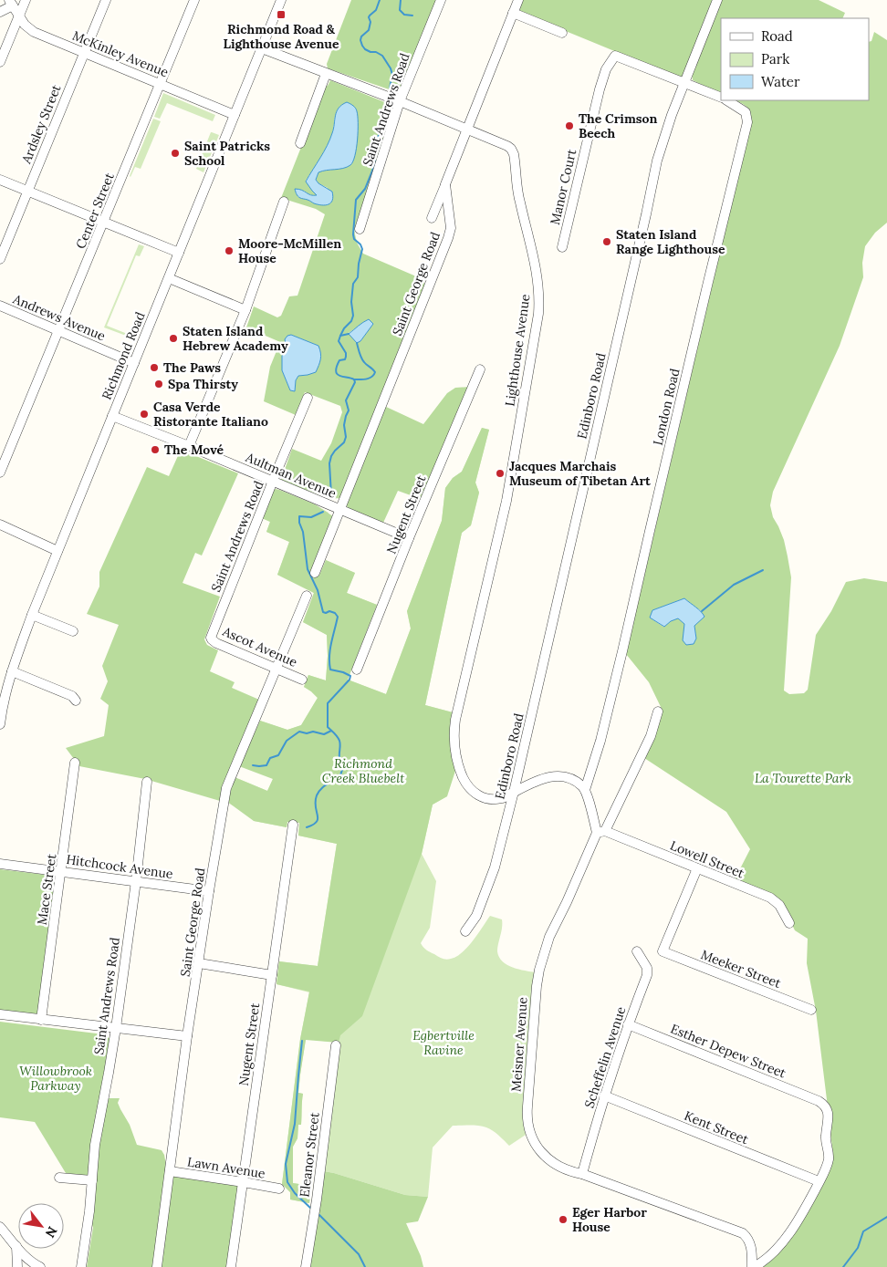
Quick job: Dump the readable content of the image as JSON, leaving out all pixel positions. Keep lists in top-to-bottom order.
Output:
{
  "streets": {
    "street": [
      "McKinley Avenue",
      "Saint Andrews Road",
      "Ardsley Street",
      "Manor Court",
      "Center Street",
      "Saint George Road",
      "Andrews Avenue",
      "Lighthouse Avenue",
      "Richmond Road",
      "Edinboro Road",
      "London Road",
      "Aultman Avenue",
      "Nugent Street",
      "Ascot Avenue",
      "Lowell Street",
      "Hitchcock Avenue",
      "Mace Street",
      "Meeker Street",
      "Meisner Avenue",
      "Esther Depew Street",
      "Scheffelin Avenue",
      "Kent Street",
      "Eleanor Street",
      "Lawn Avenue"
    ]
  },
  "crossings": [
    ["McKinley Avenue", "Ardsley Street"],
    ["McKinley Avenue", "Center Street"],
    ["McKinley Avenue", "Richmond Road"],
    ["Saint Andrews Road", "Lighthouse Avenue"],
    ["Saint Andrews Road", "Aultman Avenue"],
    ["Saint Andrews Road", "Ascot Avenue"],
    ["Saint Andrews Road", "Hitchcock Avenue"],
    ["Manor Court", "Edinboro Road"],
    ["Center Street", "Andrews Avenue"],
    ["Saint George Road", "Lighthouse Avenue"],
    ["Saint George Road", "Aultman Avenue"],
    ["Saint George Road", "Ascot Avenue"],
    ["Saint George Road", "Hitchcock Avenue"],
    ["Saint George Road", "Lawn Avenue"],
    ["Andrews Avenue", "Richmond Road"],
    ["Lighthouse Avenue", "Richmond Road"],
    ["Lighthouse Avenue", "Edinboro Road"],
    ["Richmond Road", "Aultman Avenue"],
    ["Aultman Avenue", "Nugent Street"],
    ["Nugent Street", "Lawn Avenue"],
    ["Lowell Street", "Meeker Street"],
    ["Lowell Street", "Meisner Avenue"],
    ["Hitchcock Avenue", "Mace Street"],
    ["Meisner Avenue", "Scheffelin Avenue"],
    ["Esther Depew Street", "Scheffelin Avenue"],
    ["Esther Depew Street", "Kent Street"],
    ["Scheffelin Avenue", "Kent Street"]
  ],
  "parks": [
    "Richmond Creek Bluebelt",
    "La Tourette Park",
    "Egbertville Ravine",
    "Willowbrook Parkway"
  ],
  "places": {
    "transit": ["Richmond Road & Lighthouse Avenue"],
    "other": [
      "The Crimson Beech",
      "Saint Patricks School",
      "Staten Island Range Lighthouse",
      "Moore-McMillen House",
      "Staten Island Hebrew Academy",
      "The Paws",
      "Spa Thirsty",
      "Casa Verde Ristorante Italiano",
      "The Mové",
      "Jacques Marchais Museum of Tibetan Art",
      "Eger Harbor House"
    ]
  },
  "legend": ["Road", "Park", "Water"],
  "north": "bottom right"
}
